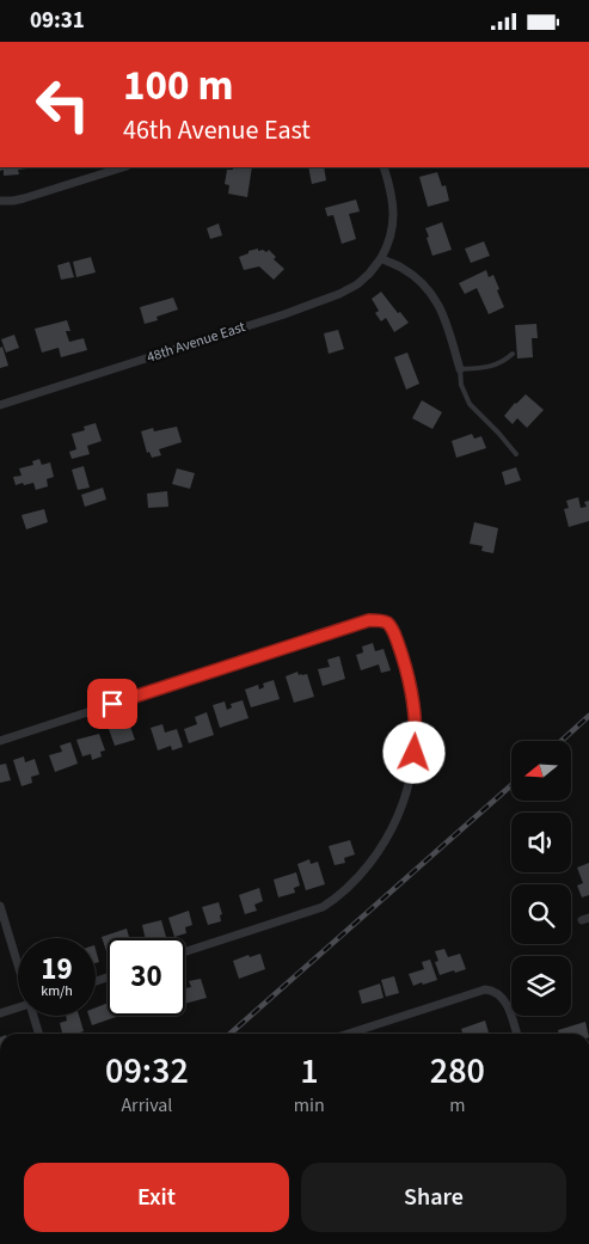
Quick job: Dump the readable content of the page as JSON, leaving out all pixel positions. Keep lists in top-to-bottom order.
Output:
{
  "streets": {
    "street": ["48th Avenue East"]
  },
  "north": "left",
  "page": {
    "status": "09:31",
    "turn": ["100 m", "46th Avenue East"],
    "speed": "19 km/h",
    "limit": "30",
    "eta": [
      "09:32",
      "Arrival",
      "1",
      "min",
      "280",
      "m"
    ],
    "buttons": ["Exit", "Share"]
  }
}
